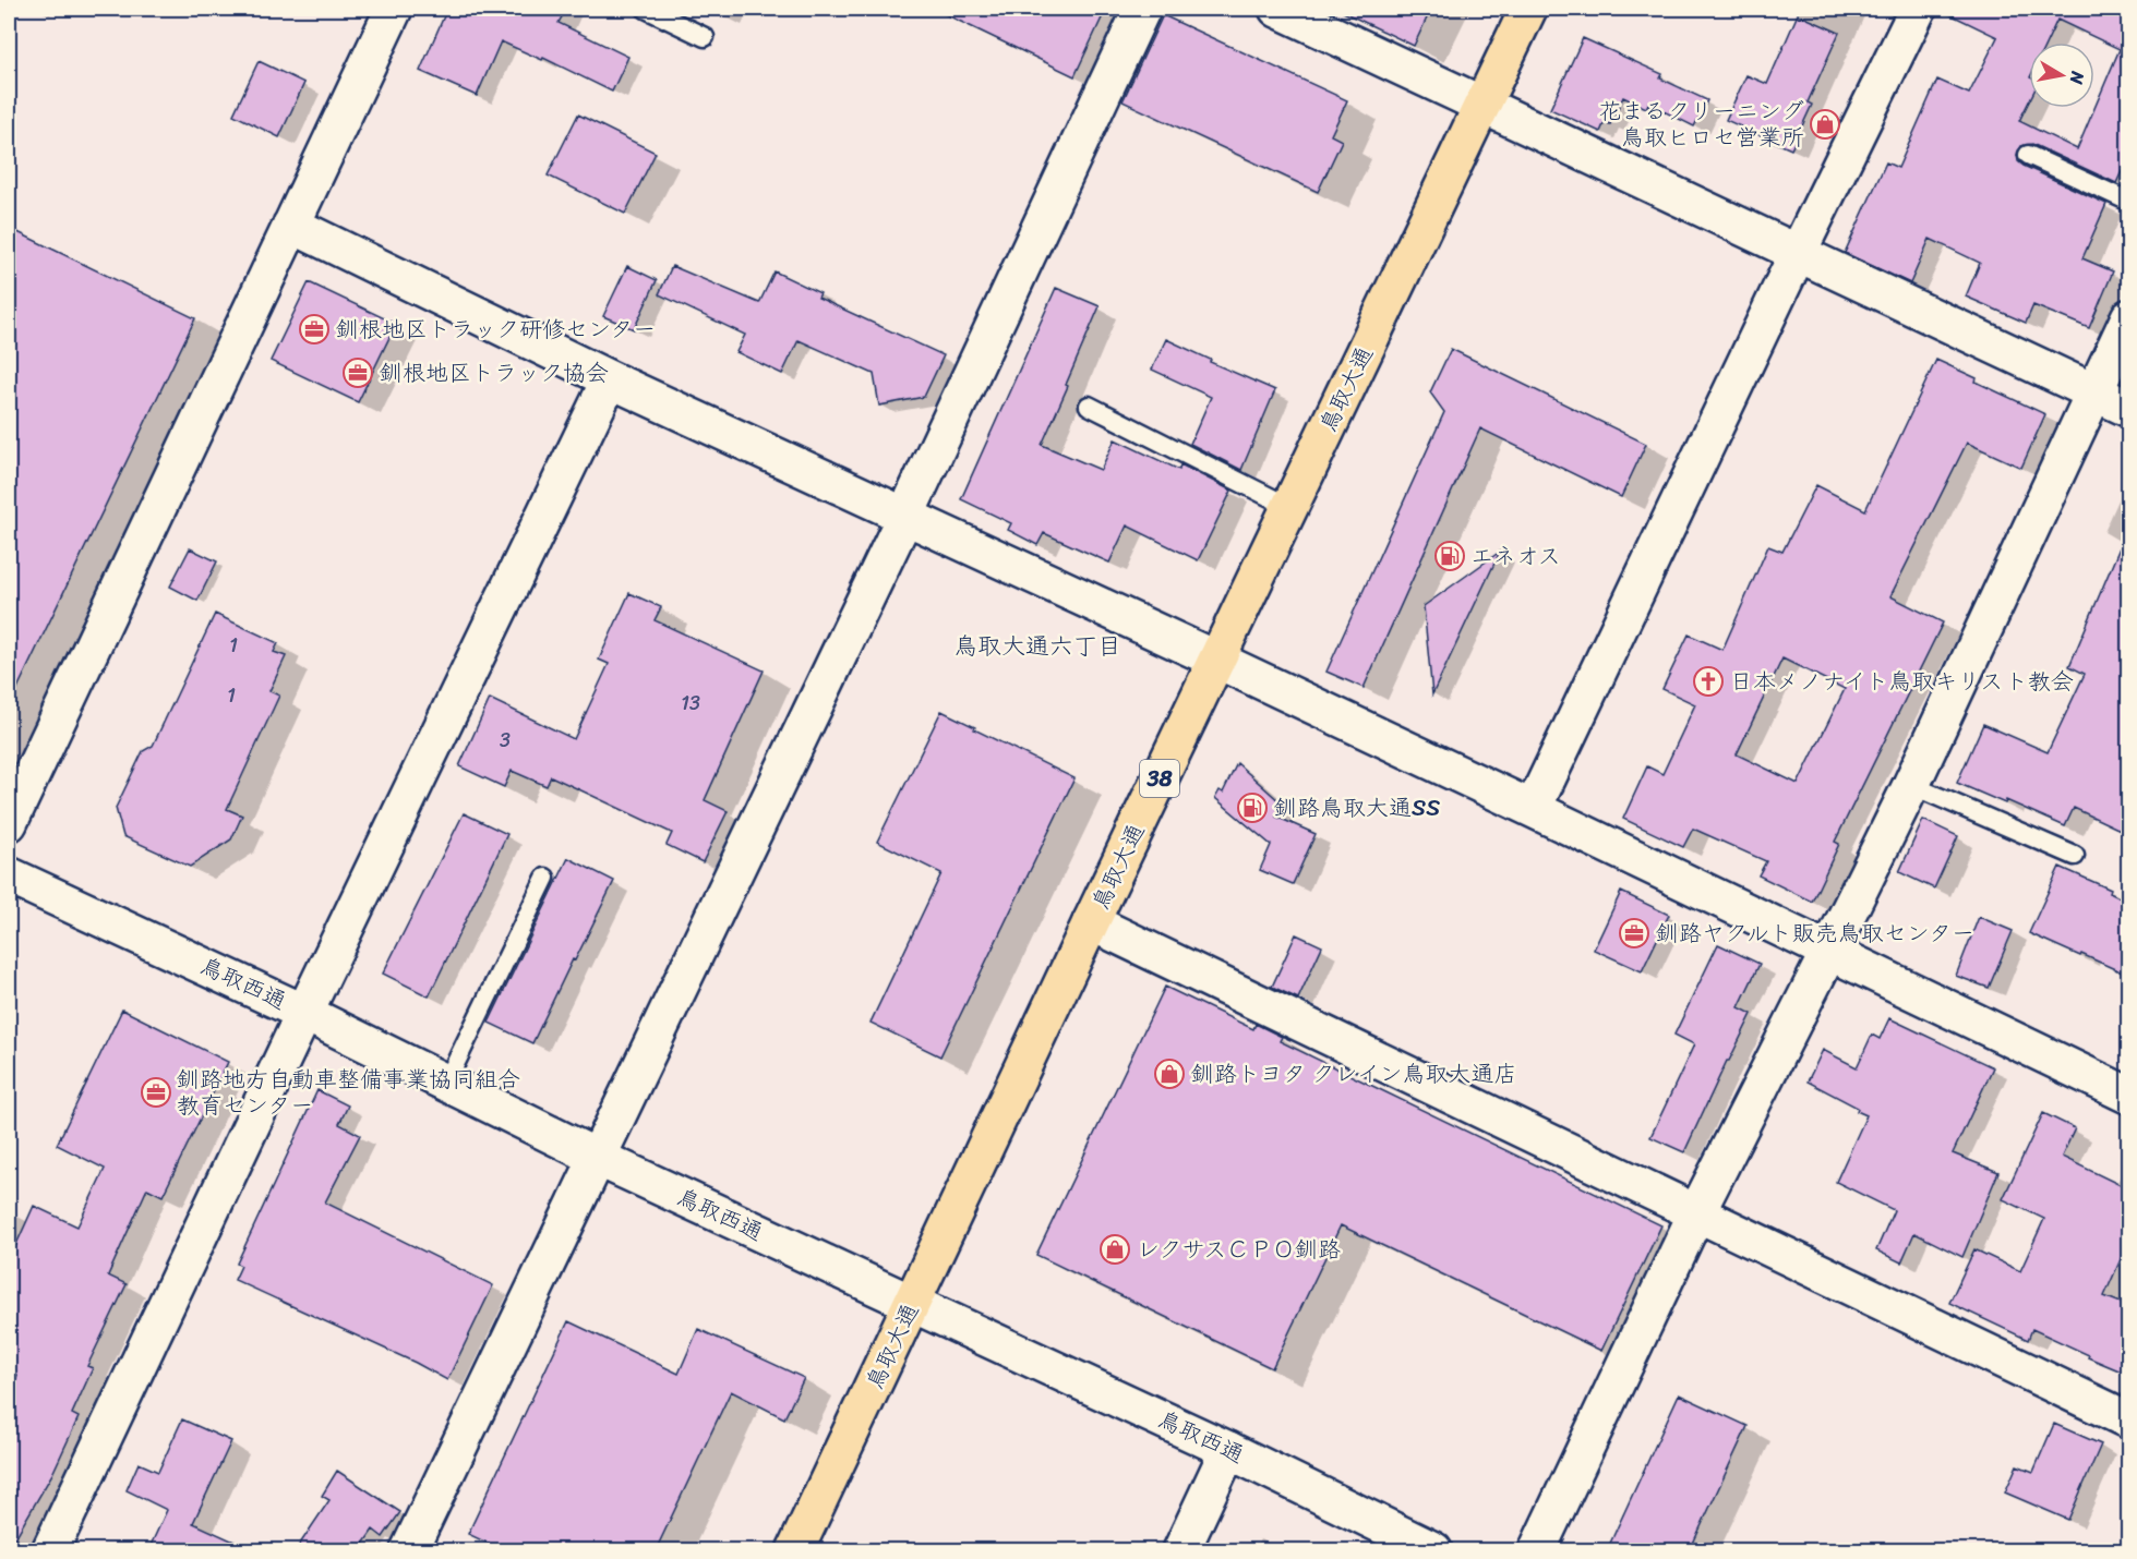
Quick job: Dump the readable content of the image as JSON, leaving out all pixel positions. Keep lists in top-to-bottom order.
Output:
{
  "streets": {
    "highway": ["鳥取大通", "38"],
    "street": ["鳥取西通"]
  },
  "crossings": [
    ["鳥取大通", "鳥取西通"]
  ],
  "districts": ["鳥取大通六丁目"],
  "places": {
    "shop": ["花まるクリーニング 鳥取ヒロセ営業所", "釧路トヨタ クレイン鳥取大通店", "レクサスＣＰＯ釧路"],
    "office": [
      "釧根地区トラック研修センター",
      "釧根地区トラック協会",
      "釧路ヤクルト販売鳥取センター",
      "釧路地方自動車整備事業協同組合 教育センター"
    ],
    "fuel station": ["エネオス", "釧路鳥取大通SS"],
    "church": ["日本メノナイト鳥取キリスト教会"]
  },
  "house_numbers": [
    "1",
    "1",
    "13",
    "3"
  ],
  "north": "right"
}
